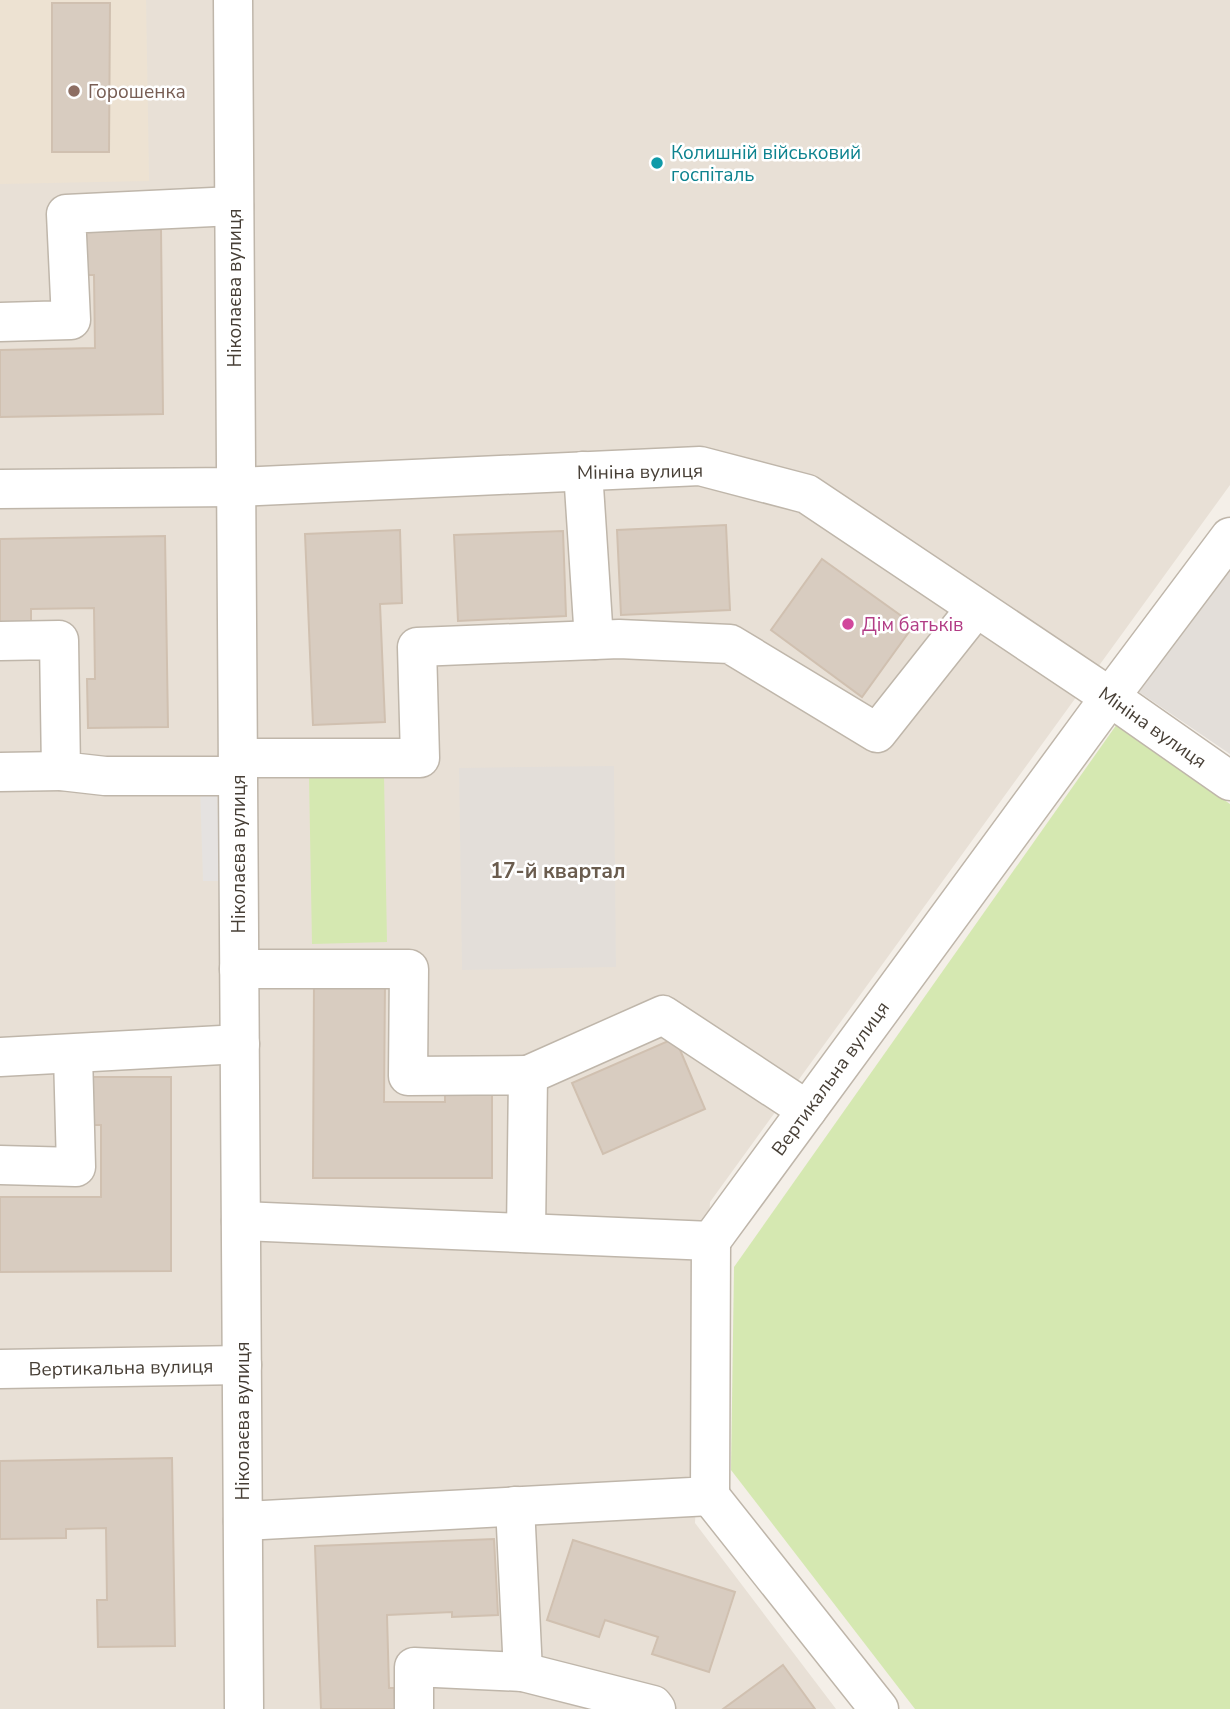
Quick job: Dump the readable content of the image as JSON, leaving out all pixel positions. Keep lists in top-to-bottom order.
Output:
{
  "streets": {
    "street": ["Ніколаєва вулиця", "Мініна вулиця", "Вертикальна вулиця"]
  },
  "crossings": [
    ["Ніколаєва вулиця", "Мініна вулиця"],
    ["Ніколаєва вулиця", "Вертикальна вулиця"],
    ["Мініна вулиця", "Вертикальна вулиця"]
  ],
  "districts": ["17-й квартал"],
  "places": ["Горошенка", "Колишній військовий госпіталь", "Дім батьків"]
}
